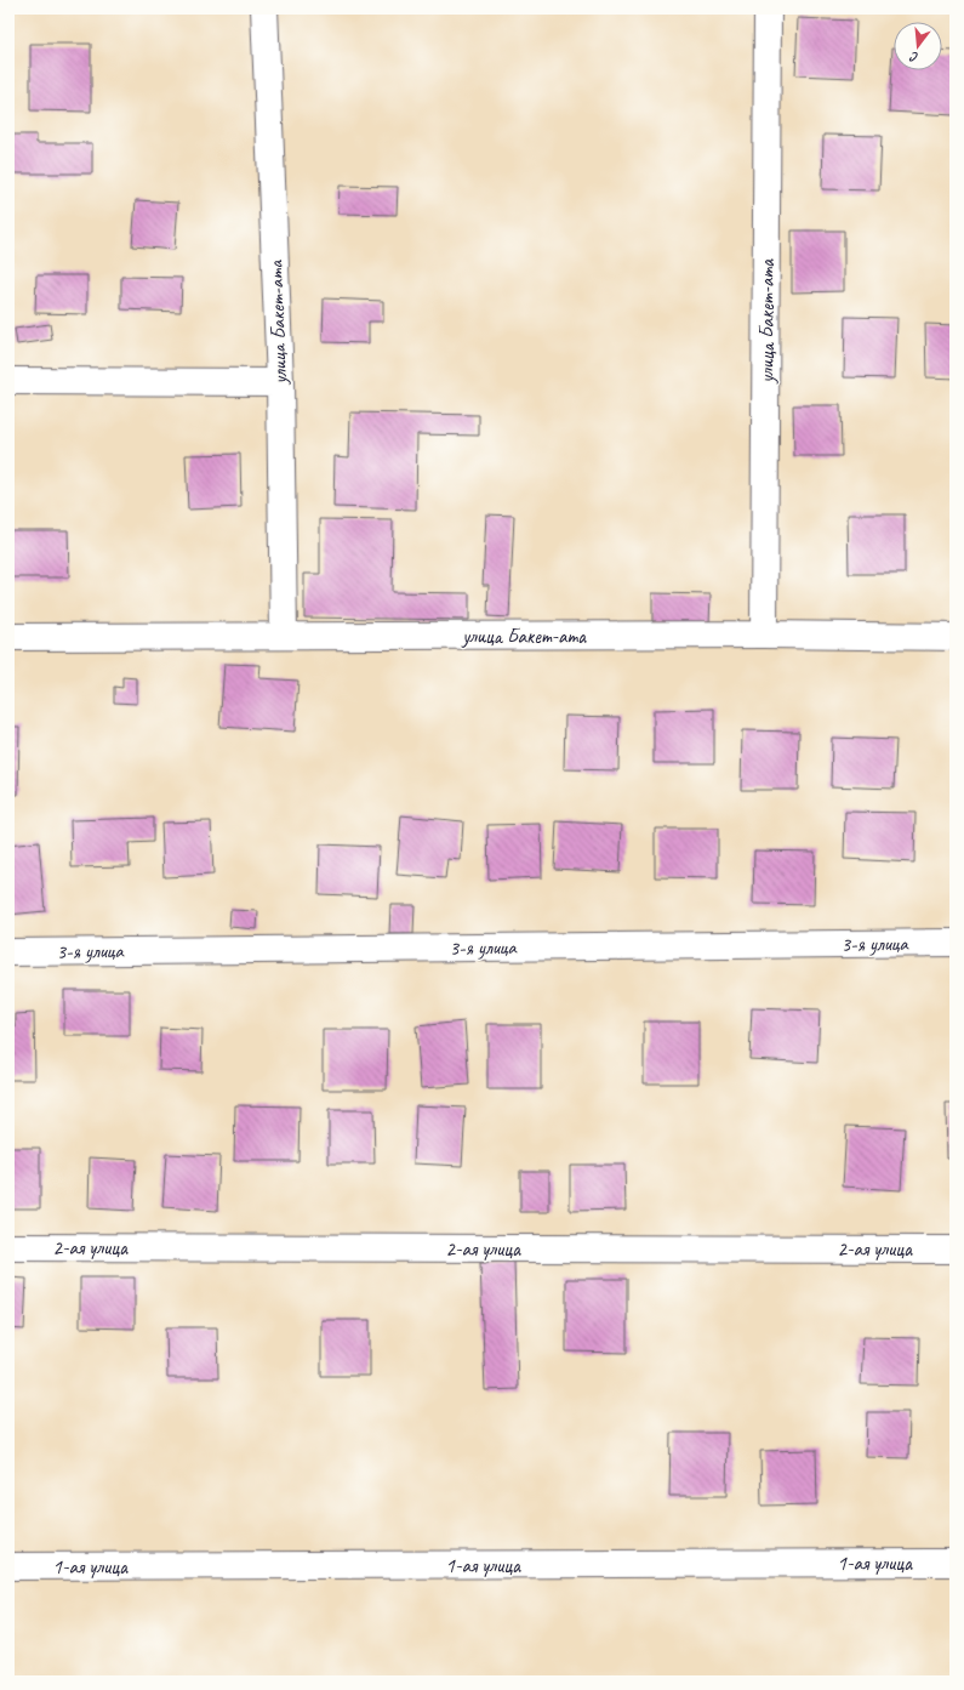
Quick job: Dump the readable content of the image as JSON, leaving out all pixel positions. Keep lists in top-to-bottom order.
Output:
{
  "streets": {
    "street": [
      "улица Бакет-ата",
      "3-я улица",
      "2-ая улица",
      "1-ая улица"
    ]
  },
  "north": "bottom"
}
